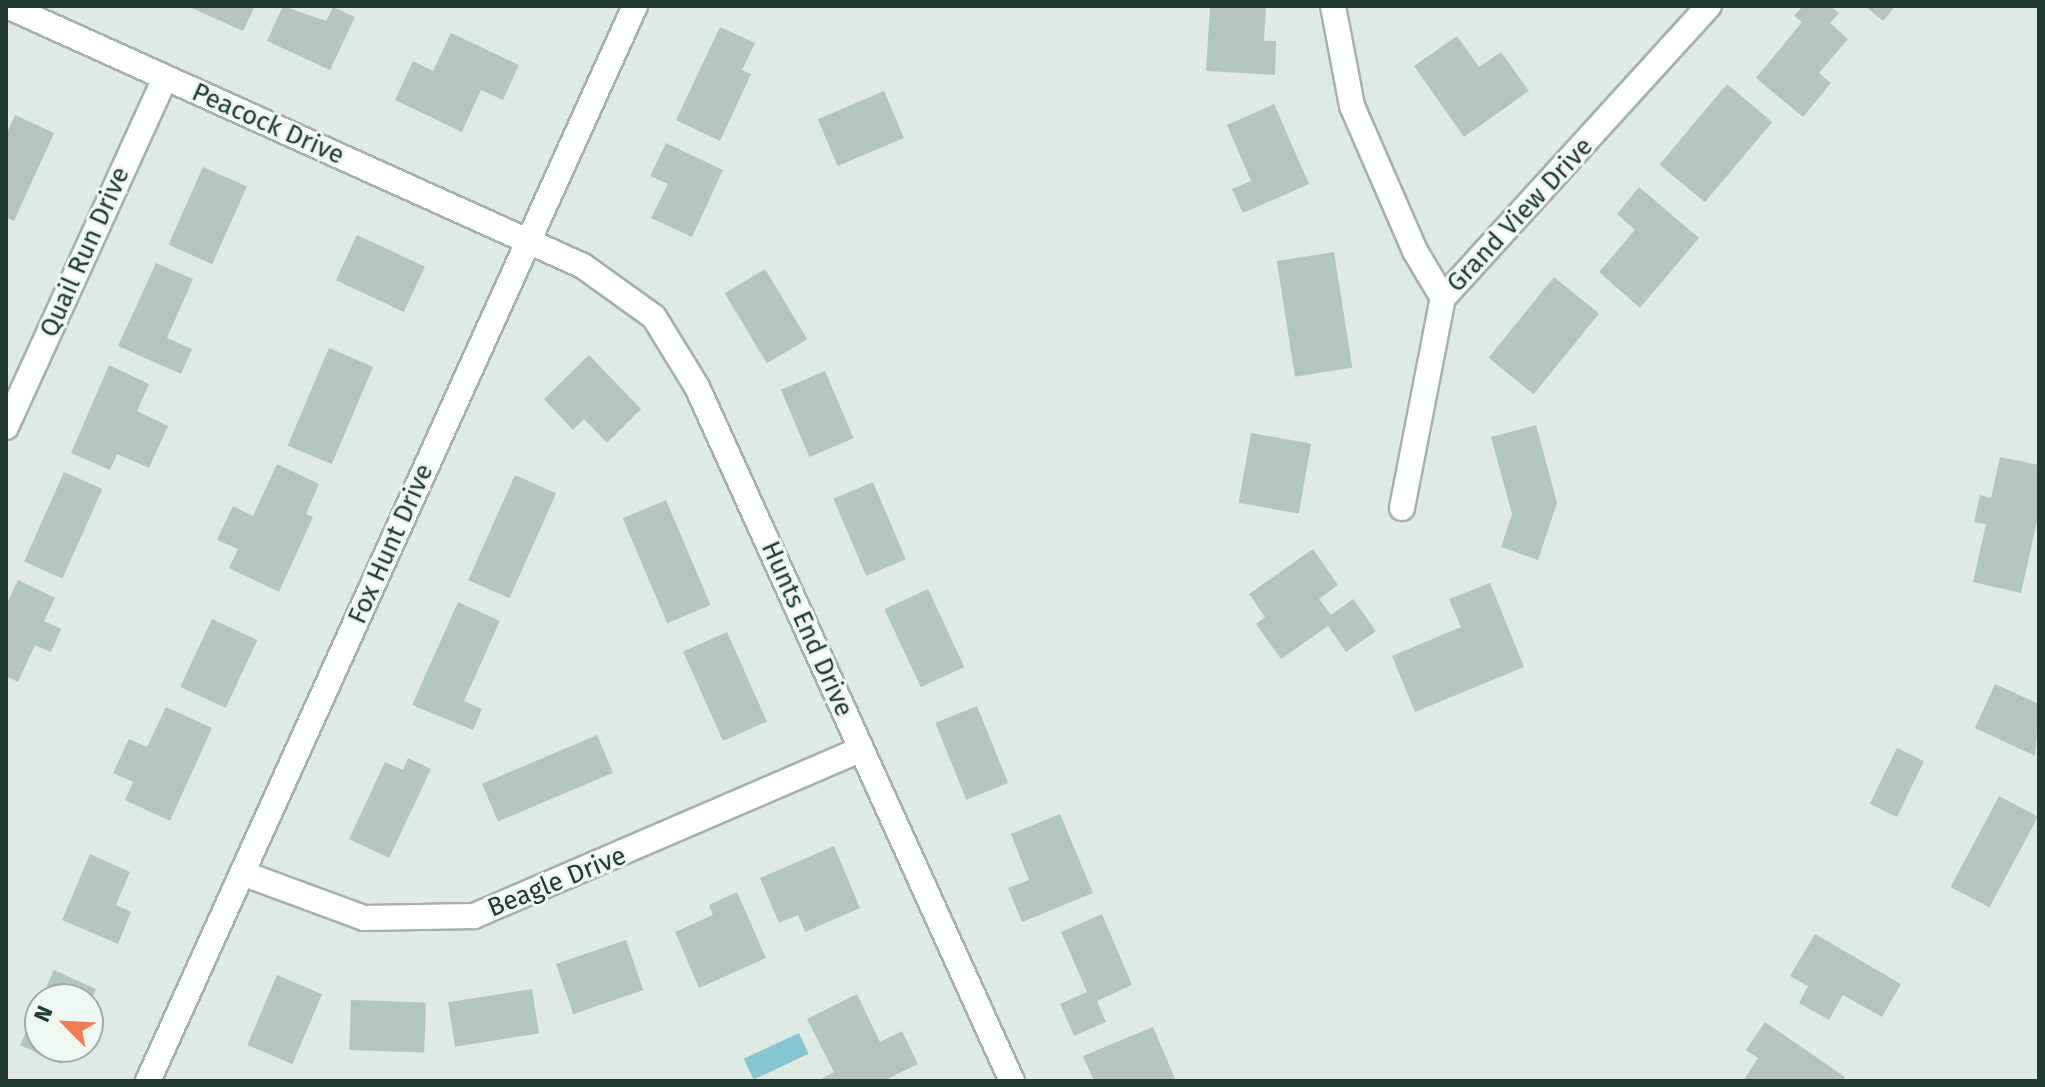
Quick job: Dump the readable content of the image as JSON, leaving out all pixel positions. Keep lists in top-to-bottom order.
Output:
{
  "streets": {
    "street": [
      "Peacock Drive",
      "Grand View Drive",
      "Quail Run Drive",
      "Fox Hunt Drive",
      "Hunts End Drive",
      "Beagle Drive"
    ]
  },
  "crossings": [
    ["Peacock Drive", "Quail Run Drive"],
    ["Peacock Drive", "Fox Hunt Drive"],
    ["Peacock Drive", "Hunts End Drive"],
    ["Fox Hunt Drive", "Hunts End Drive"],
    ["Fox Hunt Drive", "Beagle Drive"],
    ["Hunts End Drive", "Beagle Drive"]
  ],
  "north": "top left"
}
